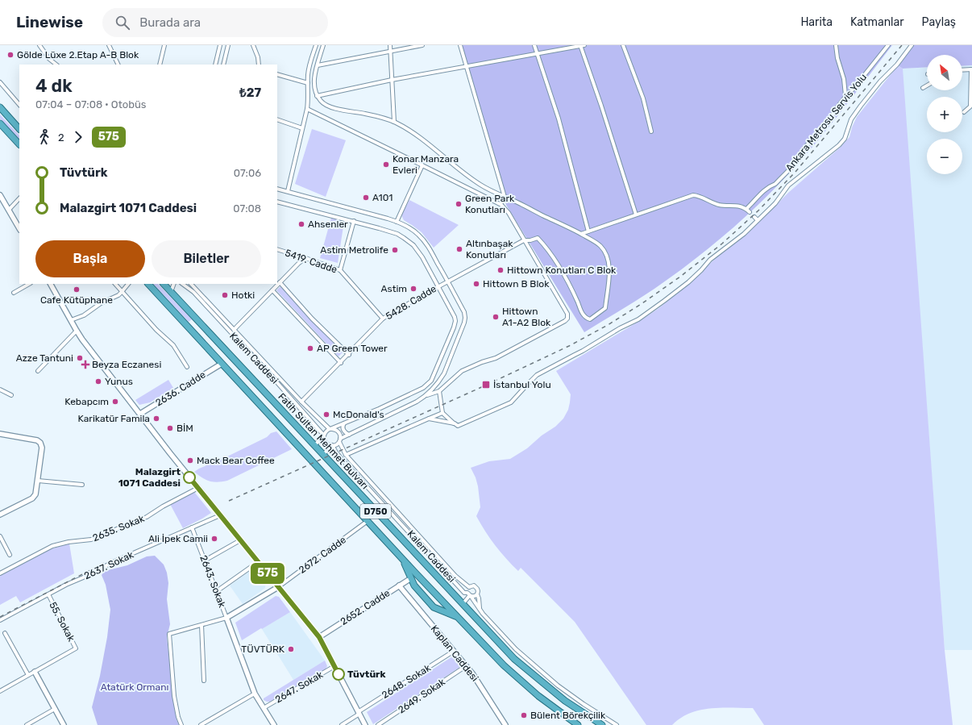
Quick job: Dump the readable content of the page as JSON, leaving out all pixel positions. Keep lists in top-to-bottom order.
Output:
{
  "streets": {
    "highway": ["Fatih Sultan Mehmet Bulvarı", "D750"],
    "street": [
      "Ankara Metrosu Servis Yolu",
      "5419. Cadde",
      "5428. Cadde",
      "Kalem Caddesi",
      "2636. Cadde",
      "2635. Sokak",
      "2672. Cadde",
      "2637. Sokak",
      "2643. Sokak",
      "2652. Cadde",
      "55. Sokak",
      "Kaplan Caddesi",
      "2648. Sokak",
      "2647. Sokak",
      "2649. Sokak"
    ]
  },
  "crossings": [
    ["5419. Cadde", "5428. Cadde"],
    ["5428. Cadde", "Kalem Caddesi"],
    ["2636. Cadde", "D750"],
    ["D750", "2672. Cadde"],
    ["2672. Cadde", "2643. Sokak"],
    ["2637. Sokak", "2643. Sokak"],
    ["2637. Sokak", "55. Sokak"],
    ["2652. Cadde", "Kaplan Caddesi"],
    ["Kaplan Caddesi", "2648. Sokak"],
    ["Kaplan Caddesi", "2649. Sokak"]
  ],
  "parks": ["Atatürk Ormanı"],
  "places": {
    "other": [
      "Gölde Lüxe 2.Etap A-B Blok",
      "Konar Manzara Evleri",
      "A101",
      "Green Park Konutları",
      "Ahsenler",
      "Altınbaşak Konutları",
      "Astim Metrolife",
      "Hittown Konutları C Blok",
      "Hittown B Blok",
      "Astim",
      "Cafe Kütüphane",
      "Hotki",
      "Hittown A1-A2 Blok",
      "AP Green Tower",
      "Azze Tantuni",
      "Yunus",
      "Kebapcım",
      "McDonald's",
      "Karikatür Famila",
      "BİM",
      "Mack Bear Coffee",
      "Malazgirt 1071 Caddesi",
      "Ali İpek Camii",
      "TÜVTÜRK",
      "Tüvtürk",
      "Bülent Börekçilik"
    ],
    "health": ["Beyza Eczanesi"],
    "transit": ["İstanbul Yolu"]
  },
  "lines": ["bus line 575"],
  "north": "top left",
  "page": {
    "header": "Linewise",
    "search": "Burada ara",
    "nav": ["Harita", "Katmanlar", "Paylaş"],
    "on_map": "575",
    "map_buttons": ["+", "−"],
    "heading": ["4 dk", "07:04 – 07:08 · Otobüs", "₺27"],
    "legs": ["2", "575"],
    "list": [
      {
        "name": "Tüvtürk",
        "value": "07:06"
      },
      {
        "name": "Malazgirt 1071 Caddesi",
        "value": "07:08"
      }
    ],
    "buttons": ["Başla", "Biletler"]
  }
}
